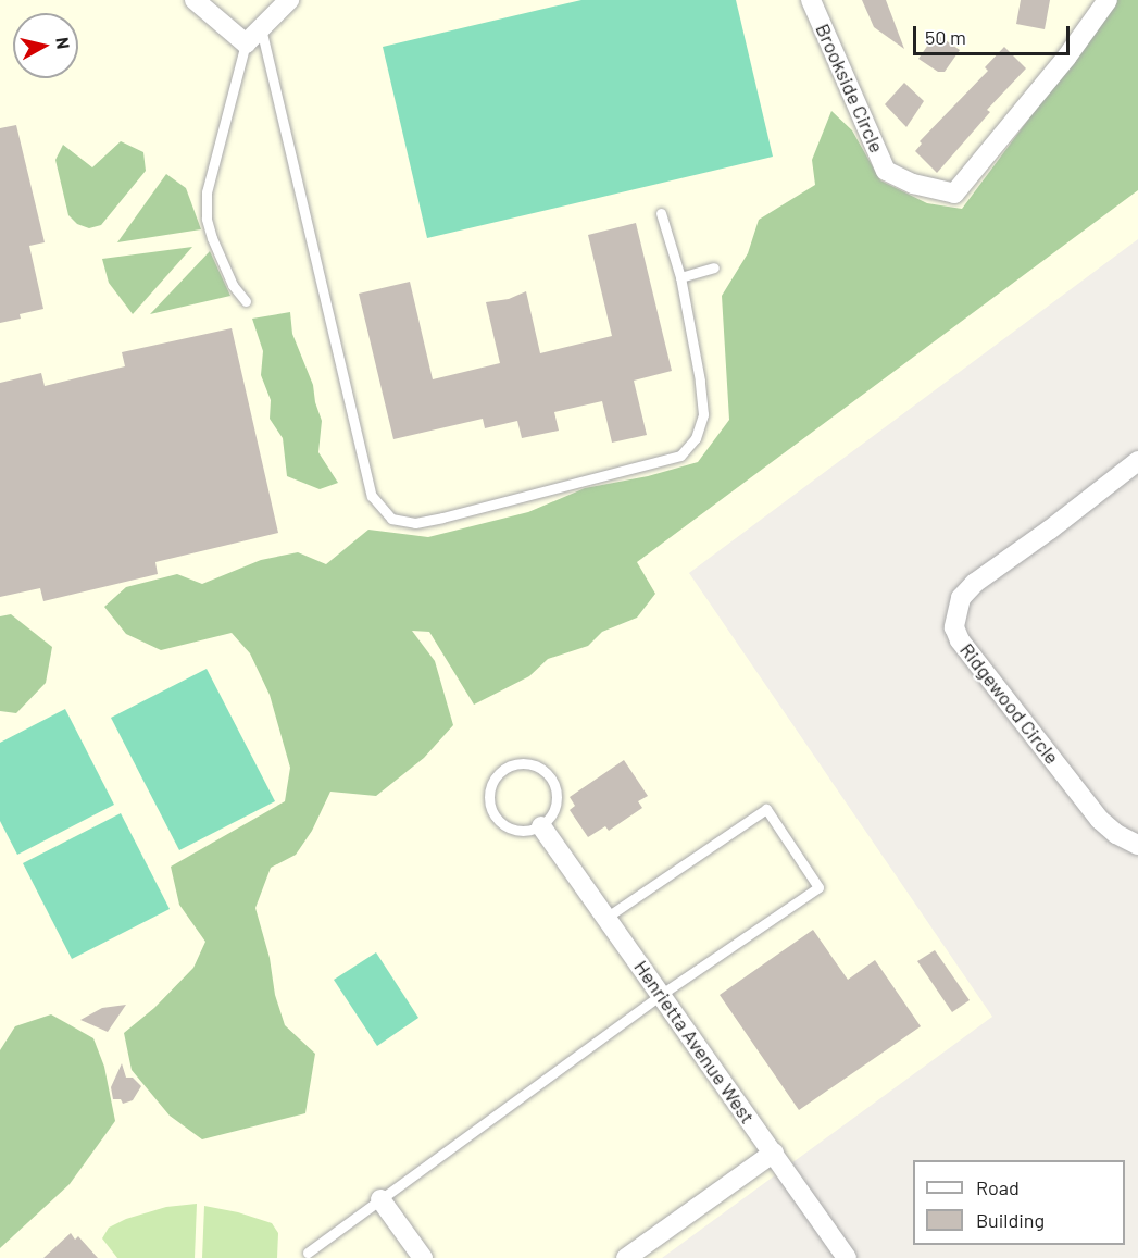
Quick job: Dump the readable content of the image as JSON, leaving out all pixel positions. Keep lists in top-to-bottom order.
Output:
{
  "streets": {
    "street": ["Brookside Circle", "Ridgewood Circle", "Henrietta Avenue West"]
  },
  "legend": ["Road", "Building"],
  "scale_bar": "50 m",
  "north": "right"
}
